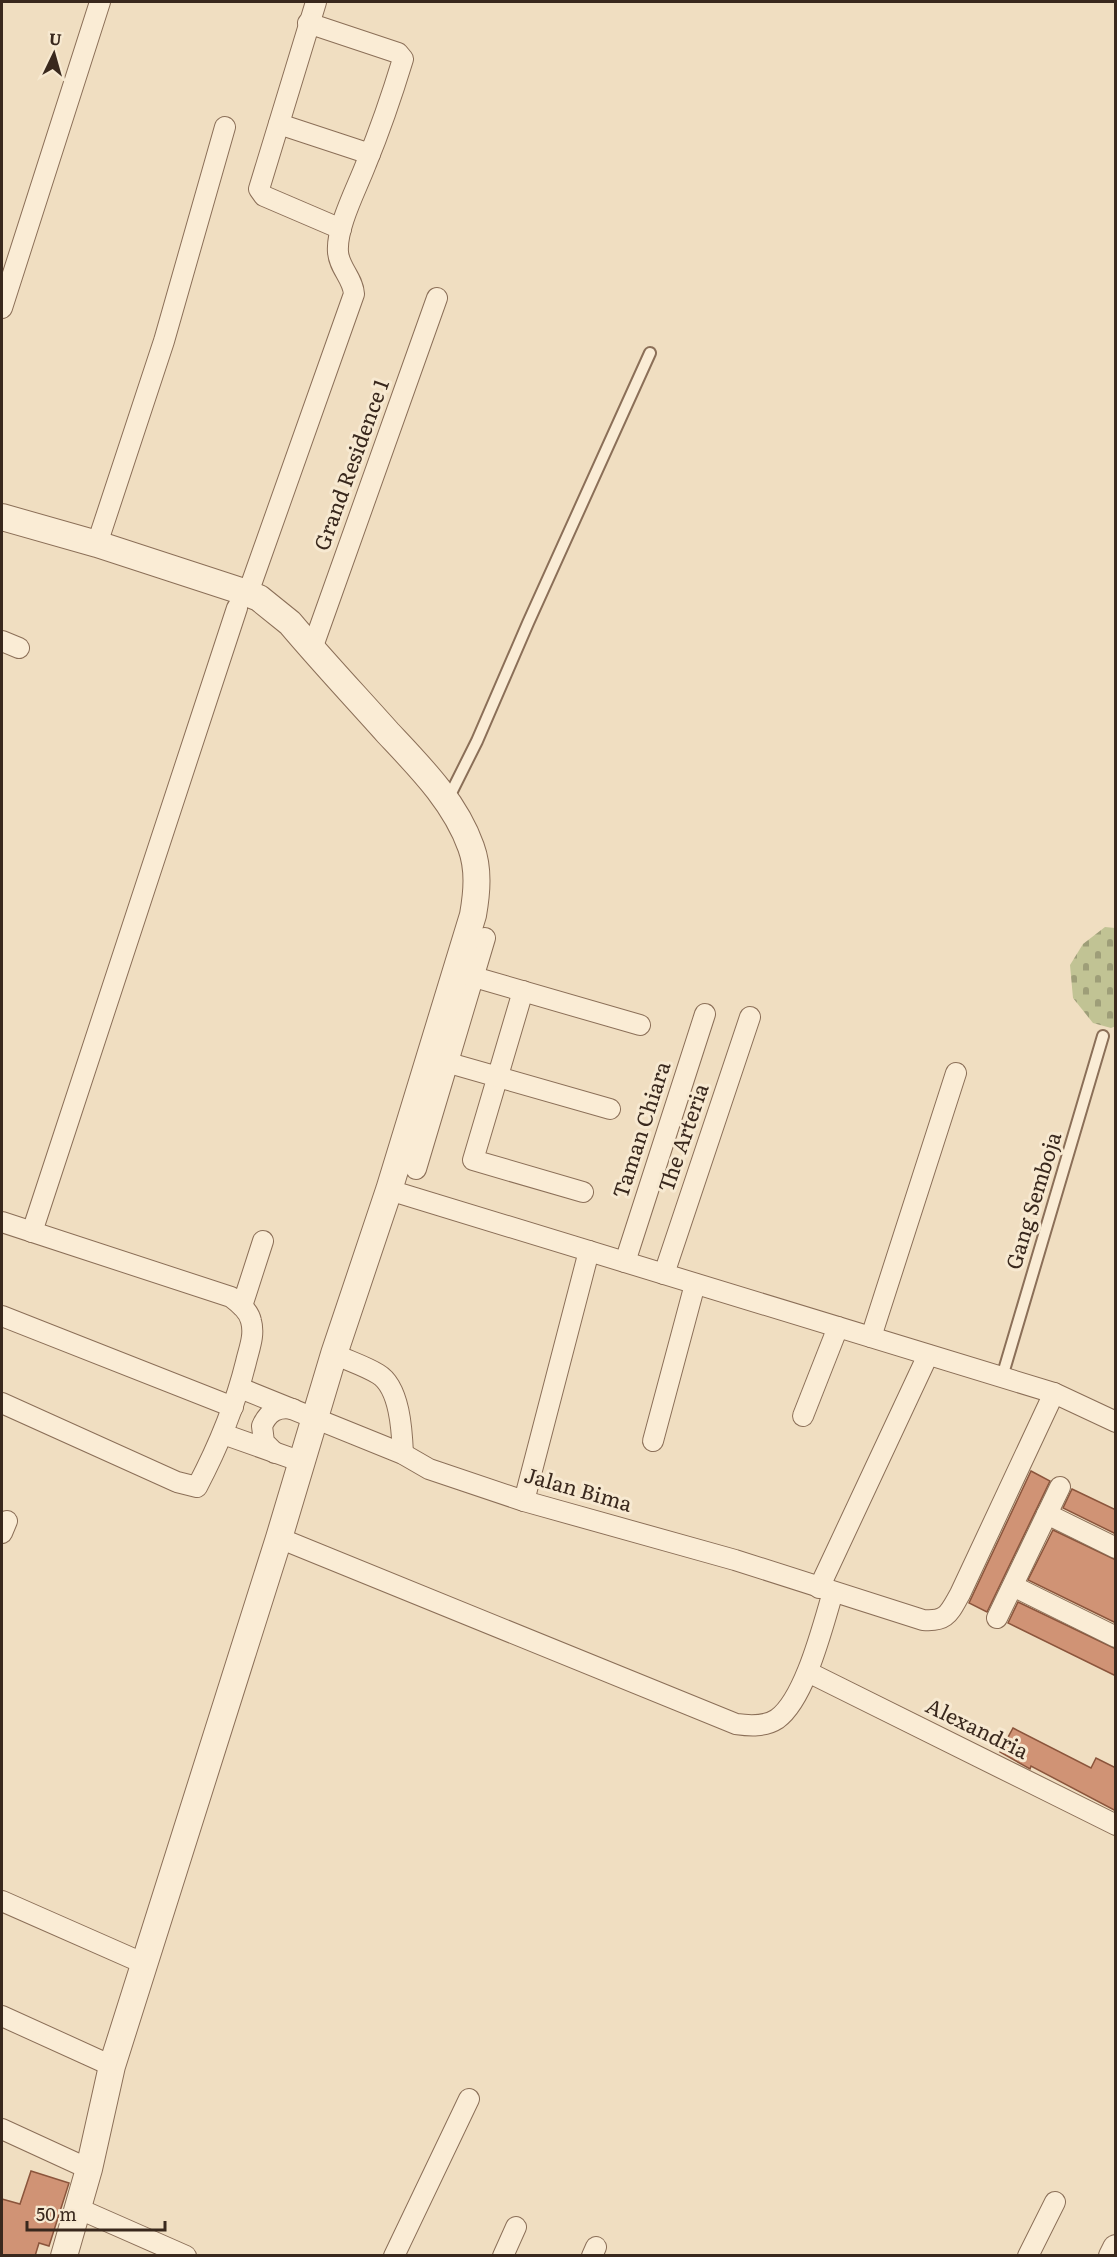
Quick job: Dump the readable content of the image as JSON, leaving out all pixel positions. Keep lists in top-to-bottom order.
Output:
{
  "streets": {
    "street": [
      "Grand Residence 1",
      "Taman Chiara",
      "The Arteria",
      "Jalan Bima",
      "Alexandria"
    ],
    "lane": ["Gang Semboja"]
  },
  "scale_bar": "50 m",
  "north": "top"
}
